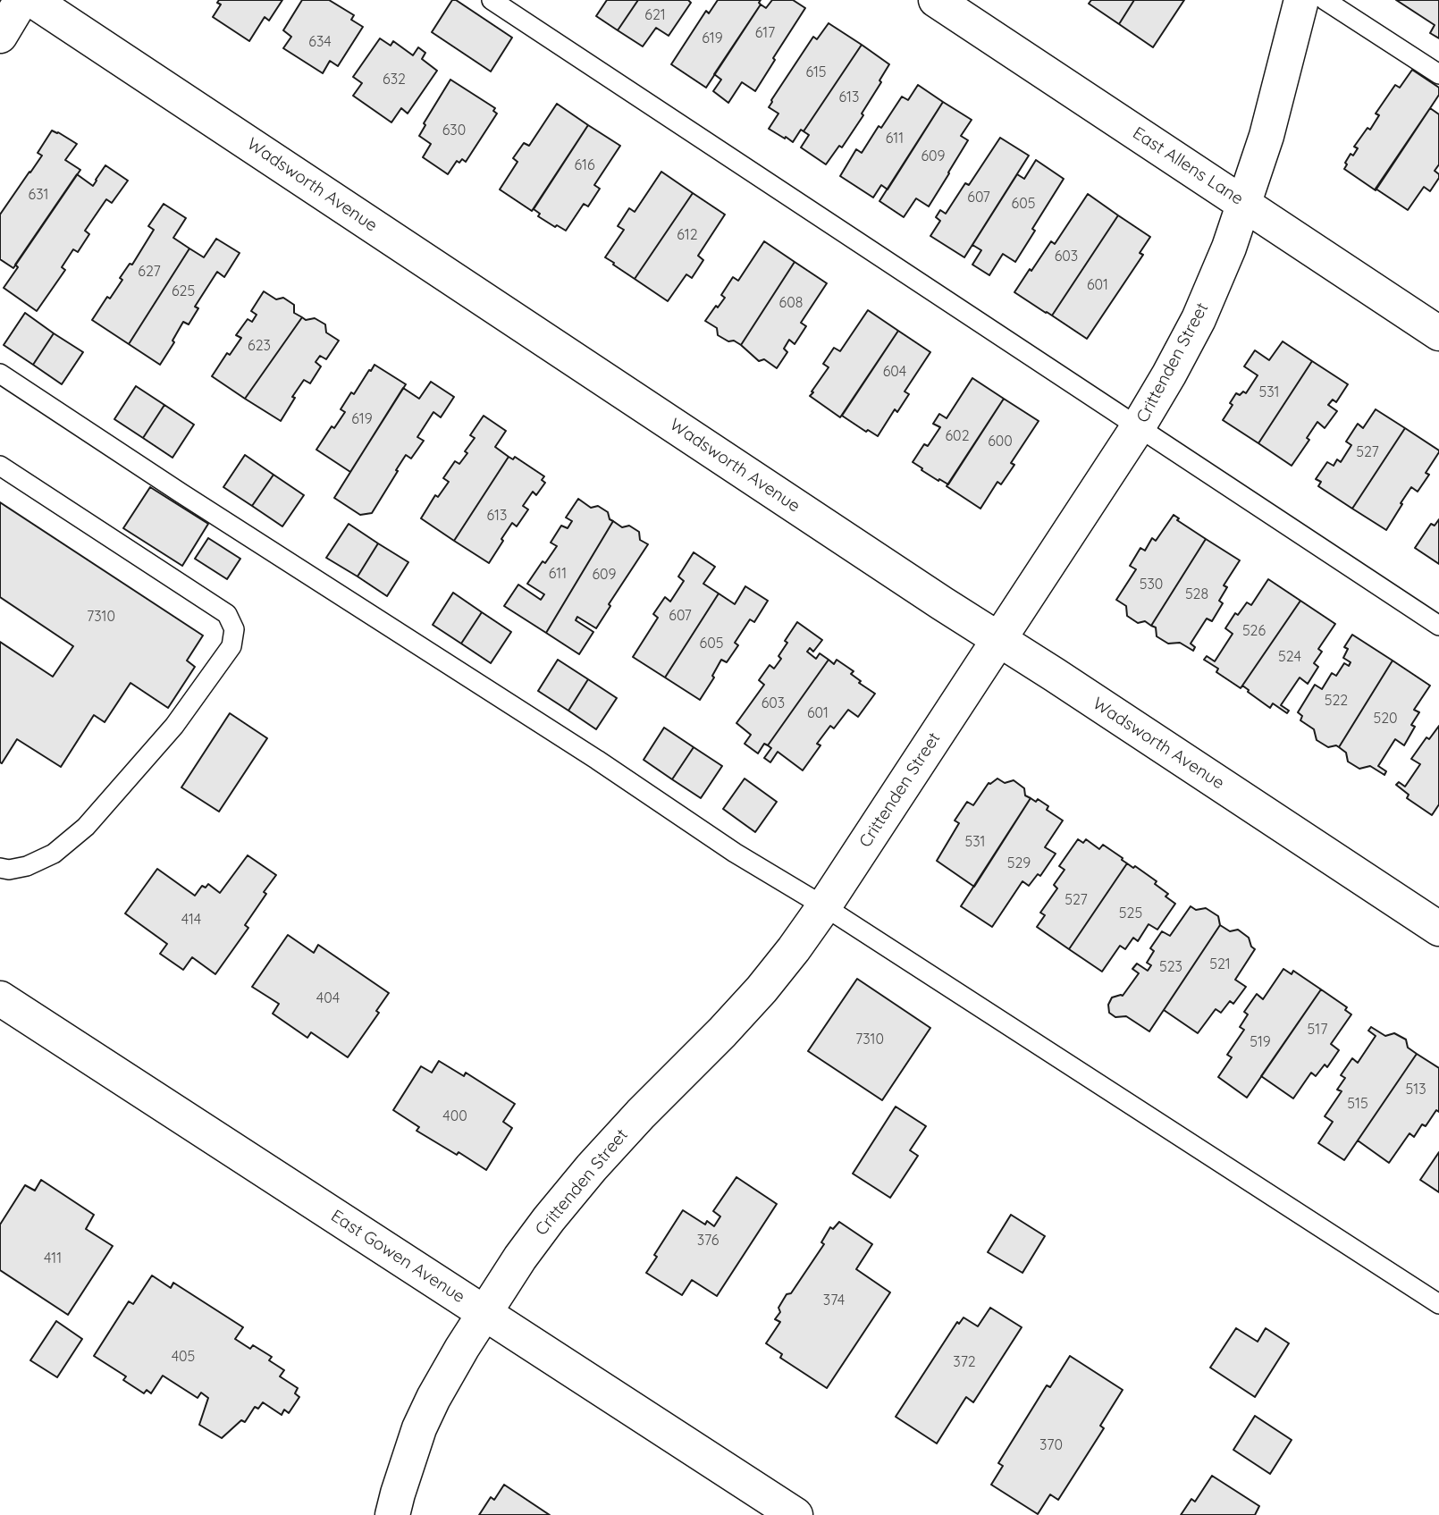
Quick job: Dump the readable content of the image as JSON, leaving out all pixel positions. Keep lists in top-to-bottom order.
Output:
{
  "streets": {
    "street": [
      "East Allens Lane",
      "Wadsworth Avenue",
      "Crittenden Street",
      "East Gowen Avenue"
    ]
  },
  "crossings": [
    ["East Allens Lane", "Crittenden Street"],
    ["Wadsworth Avenue", "Crittenden Street"],
    ["Crittenden Street", "East Gowen Avenue"]
  ],
  "house_numbers": [
    "621",
    "617",
    "619",
    "634",
    "615",
    "632",
    "613",
    "630",
    "611",
    "609",
    "616",
    "631",
    "607",
    "605",
    "612",
    "603",
    "627",
    "601",
    "625",
    "608",
    "623",
    "604",
    "531",
    "619",
    "602",
    "600",
    "527",
    "613",
    "611",
    "609",
    "530",
    "528",
    "607",
    "7310",
    "526",
    "605",
    "524",
    "522",
    "603",
    "601",
    "520",
    "531",
    "529",
    "527",
    "525",
    "414",
    "521",
    "523",
    "404",
    "517",
    "7310",
    "519",
    "513",
    "515",
    "400",
    "376",
    "411",
    "374",
    "405",
    "372",
    "370"
  ]
}
